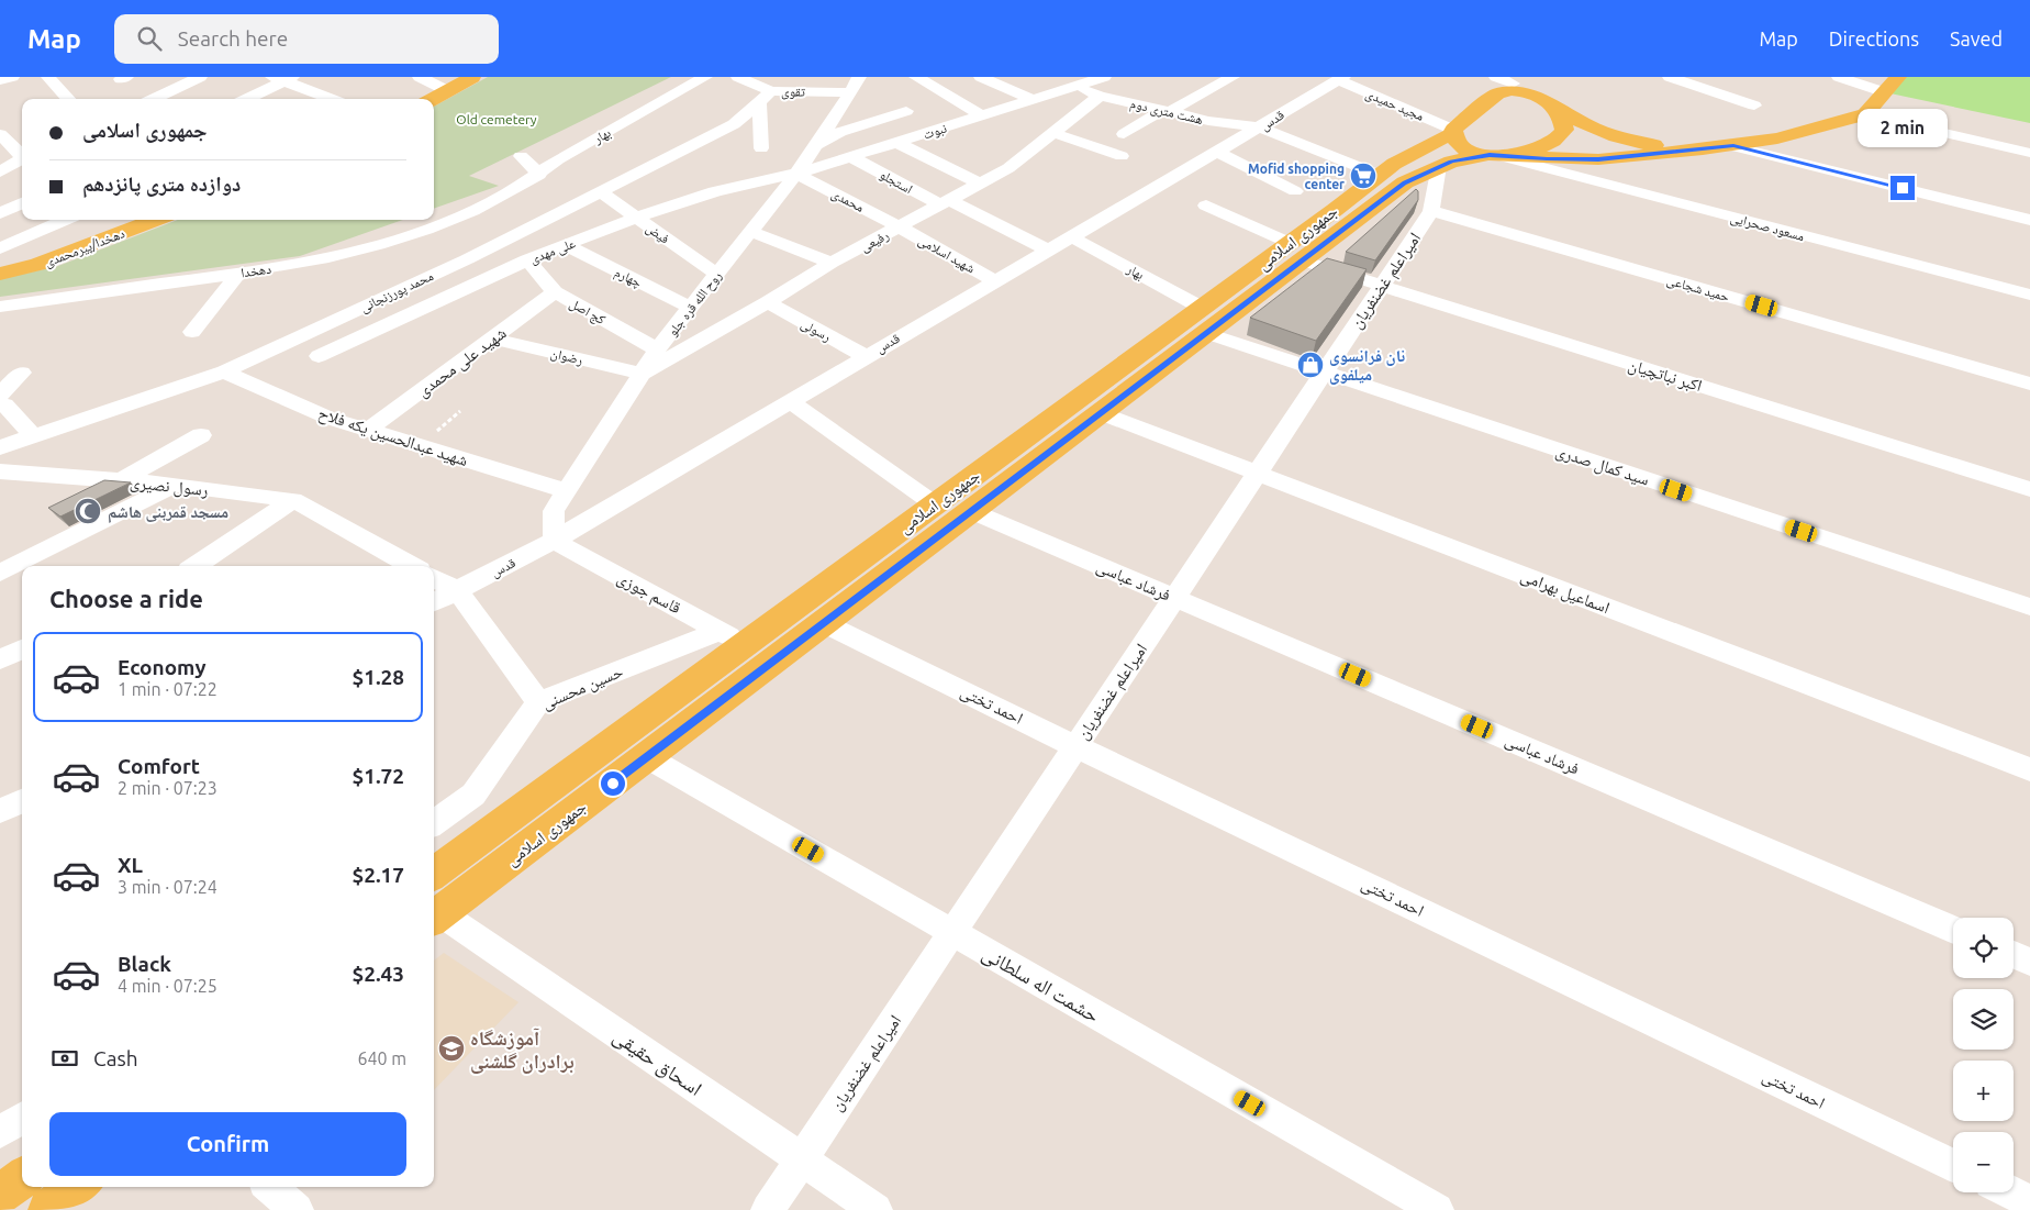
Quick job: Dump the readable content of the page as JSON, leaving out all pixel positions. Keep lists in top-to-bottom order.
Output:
{
  "streets": {
    "main road": ["جمهوری اسلامی", "دهخدا/پیرمحمدی"],
    "street": [
      "تقوی",
      "مجید حمیدی",
      "هشت متری دوم",
      "قدس",
      "نبوت",
      "بهار",
      "استجلو",
      "محمدی",
      "مسعود صحرایی",
      "فیض",
      "رفیعی",
      "علی مهدی",
      "شهید اسلامی",
      "دهخدا",
      "چهارم",
      "امیراعلم غضنفریان",
      "حمید شجاعی",
      "محمد پورزنجانی",
      "روح الله قره جلو",
      "کج اصل",
      "رسولی",
      "رضوان",
      "شهید علی محمدی",
      "اکبر نباتچیان",
      "شهید عبدالحسین یکه فلاح",
      "سید کمال صدری",
      "رسول نصیری",
      "فرشاد عباسی",
      "اسماعیل بهرامی",
      "قاسم جوزی",
      "حسین محسنی",
      "احمد تختی",
      "حشمت اله سلطانی",
      "اسحاق حقیقی"
    ]
  },
  "crossings": [
    ["تقوی", "محمد پورزنجانی"],
    ["تقوی", "روح الله قره جلو"],
    ["مجید حمیدی", "قدس"],
    ["مجید حمیدی", "جمهوری اسلامی"],
    ["هشت متری دوم", "قدس"],
    ["هشت متری دوم", "نبوت"],
    ["هشت متری دوم", "جمهوری اسلامی"],
    ["هشت متری دوم", "رفیعی"],
    ["قدس", "بهار"],
    ["قدس", "استجلو"],
    ["قدس", "شهید اسلامی"],
    ["قدس", "روح الله قره جلو"],
    ["قدس", "رسولی"],
    ["قدس", "قاسم جوزی"],
    ["نبوت", "استجلو"],
    ["نبوت", "محمدی"],
    ["نبوت", "علی مهدی"],
    ["نبوت", "روح الله قره جلو"],
    ["بهار", "جمهوری اسلامی"],
    ["بهار", "دهخدا"],
    ["بهار", "سید کمال صدری"],
    ["استجلو", "رفیعی"],
    ["محمدی", "رفیعی"],
    ["محمدی", "علی مهدی"],
    ["محمدی", "شهید اسلامی"],
    ["محمدی", "روح الله قره جلو"],
    ["مسعود صحرایی", "جمهوری اسلامی"],
    ["فیض", "علی مهدی"],
    ["فیض", "محمد پورزنجانی"],
    ["فیض", "روح الله قره جلو"],
    ["جمهوری اسلامی", "امیراعلم غضنفریان"],
    ["جمهوری اسلامی", "اکبر نباتچیان"],
    ["جمهوری اسلامی", "سید کمال صدری"],
    ["جمهوری اسلامی", "فرشاد عباسی"],
    ["جمهوری اسلامی", "اسماعیل بهرامی"],
    ["جمهوری اسلامی", "قاسم جوزی"],
    ["جمهوری اسلامی", "احمد تختی"],
    ["جمهوری اسلامی", "حشمت اله سلطانی"],
    ["جمهوری اسلامی", "اسحاق حقیقی"],
    ["رفیعی", "شهید اسلامی"],
    ["رفیعی", "روح الله قره جلو"],
    ["رفیعی", "رسولی"],
    ["رفیعی", "رضوان"],
    ["علی مهدی", "چهارم"],
    ["علی مهدی", "روح الله قره جلو"],
    ["علی مهدی", "کج اصل"],
    ["چهارم", "روح الله قره جلو"],
    ["امیراعلم غضنفریان", "حمید شجاعی"],
    ["امیراعلم غضنفریان", "اکبر نباتچیان"],
    ["امیراعلم غضنفریان", "سید کمال صدری"],
    ["امیراعلم غضنفریان", "فرشاد عباسی"],
    ["امیراعلم غضنفریان", "اسماعیل بهرامی"],
    ["امیراعلم غضنفریان", "احمد تختی"],
    ["امیراعلم غضنفریان", "حشمت اله سلطانی"],
    ["امیراعلم غضنفریان", "اسحاق حقیقی"],
    ["محمد پورزنجانی", "شهید عبدالحسین یکه فلاح"],
    ["روح الله قره جلو", "کج اصل"],
    ["روح الله قره جلو", "رضوان"],
    ["روح الله قره جلو", "شهید عبدالحسین یکه فلاح"],
    ["روح الله قره جلو", "قاسم جوزی"],
    ["کج اصل", "شهید علی محمدی"],
    ["رضوان", "شهید علی محمدی"],
    ["شهید علی محمدی", "شهید عبدالحسین یکه فلاح"],
    ["قاسم جوزی", "حسین محسنی"]
  ],
  "parks": ["Old cemetery"],
  "places": {
    "supermarket": ["Mofid shopping center"],
    "shop": ["نان فرانسوی میلفوی"],
    "mosque": ["مسجد قمربنی هاشم"],
    "school or university": ["آموزشگاه برادران گلشنی"]
  },
  "page": {
    "header": "Map",
    "search": "Search here",
    "nav": ["Map", "Directions", "Saved"],
    "banner": ["جمهوری اسلامی", "دوازده متری پانزدهم"],
    "bubble": "2 min",
    "heading": "Choose a ride",
    "list": [
      {
        "name": "Economy",
        "note": "1 min · 07:22",
        "value": "$1.28"
      },
      {
        "name": "Comfort",
        "note": "2 min · 07:23",
        "value": "$1.72"
      },
      {
        "name": "XL",
        "note": "3 min · 07:24",
        "value": "$2.17"
      },
      {
        "name": "Black",
        "note": "4 min · 07:25",
        "value": "$2.43"
      }
    ],
    "map_buttons": ["+", "−"],
    "pay": ["Cash", "640 m"],
    "buttons": "Confirm"
  }
}
